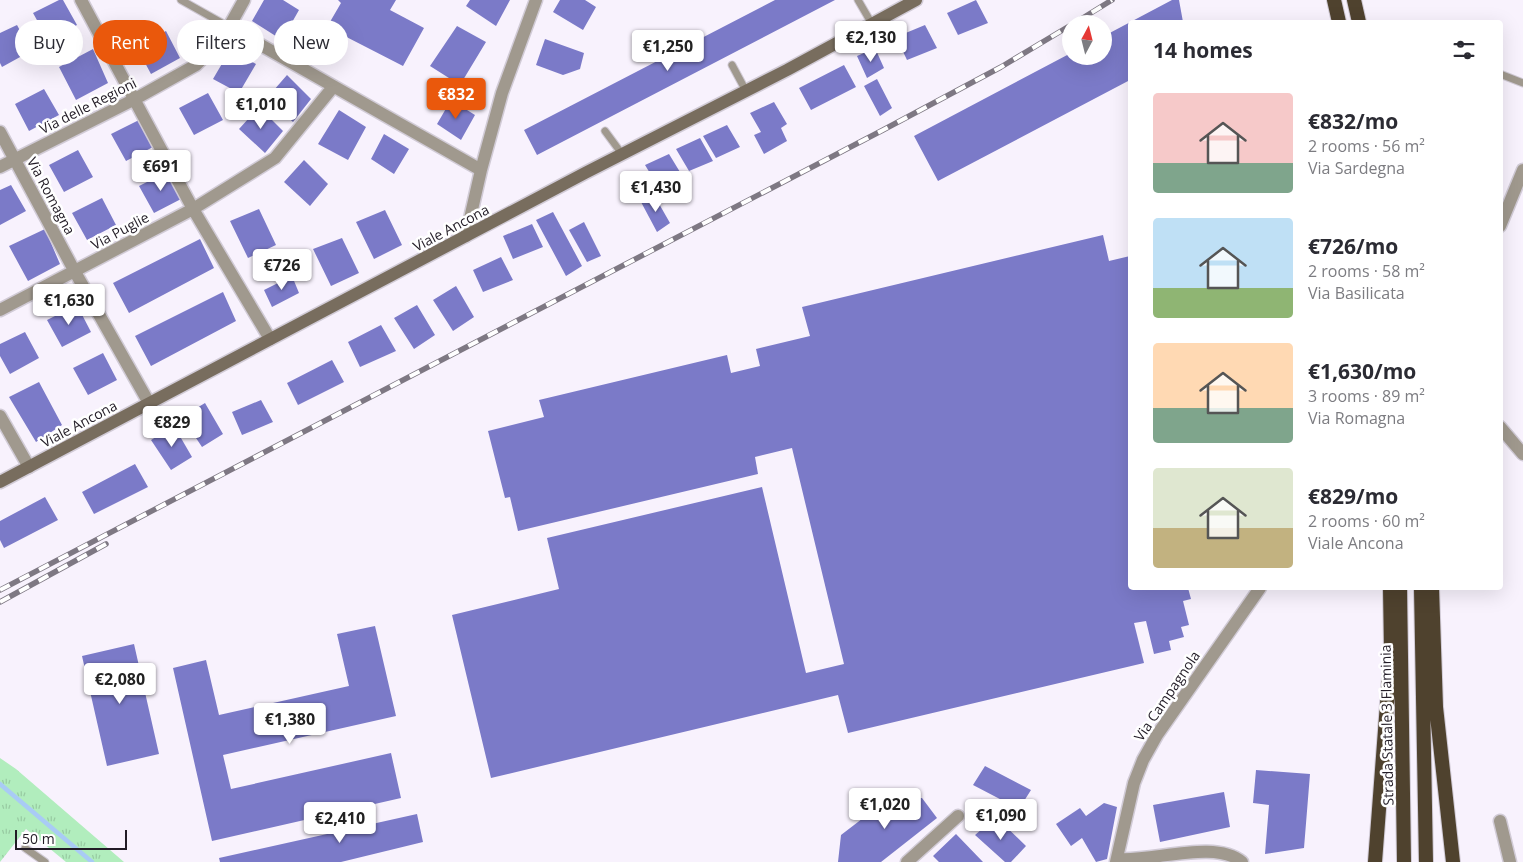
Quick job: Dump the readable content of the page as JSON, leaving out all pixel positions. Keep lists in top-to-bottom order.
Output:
{
  "streets": {
    "highway": ["Strada Statale 3 Flaminia"],
    "main road": ["Viale Ancona"],
    "street": [
      "Via delle Regioni",
      "Via Romagna",
      "Via Puglie",
      "Via Campagnola"
    ]
  },
  "crossings": [
    ["Via delle Regioni", "Via Romagna"],
    ["Via Romagna", "Viale Ancona"],
    ["Via Romagna", "Via Puglie"]
  ],
  "scale_bar": "50 m",
  "north": "top",
  "page": {
    "chip": [
      "Buy",
      "Rent",
      "Filters",
      "New"
    ],
    "heading": "14 homes",
    "price": [
      "€2,130",
      "€1,250",
      "€832",
      "€1,010",
      "€691",
      "€1,430",
      "€726",
      "€1,630",
      "€829",
      "€2,080",
      "€1,380",
      "€1,020",
      "€1,090",
      "€2,410"
    ],
    "list": [
      {
        "name": "€832/mo",
        "note": "2 rooms · 56 m² · Via Sardegna"
      },
      {
        "name": "€726/mo",
        "note": "2 rooms · 58 m² · Via Basilicata"
      },
      {
        "name": "€1,630/mo",
        "note": "3 rooms · 89 m² · Via Romagna"
      },
      {
        "name": "€829/mo",
        "note": "2 rooms · 60 m² · Viale Ancona"
      }
    ],
    "scale": "50 m"
  }
}
